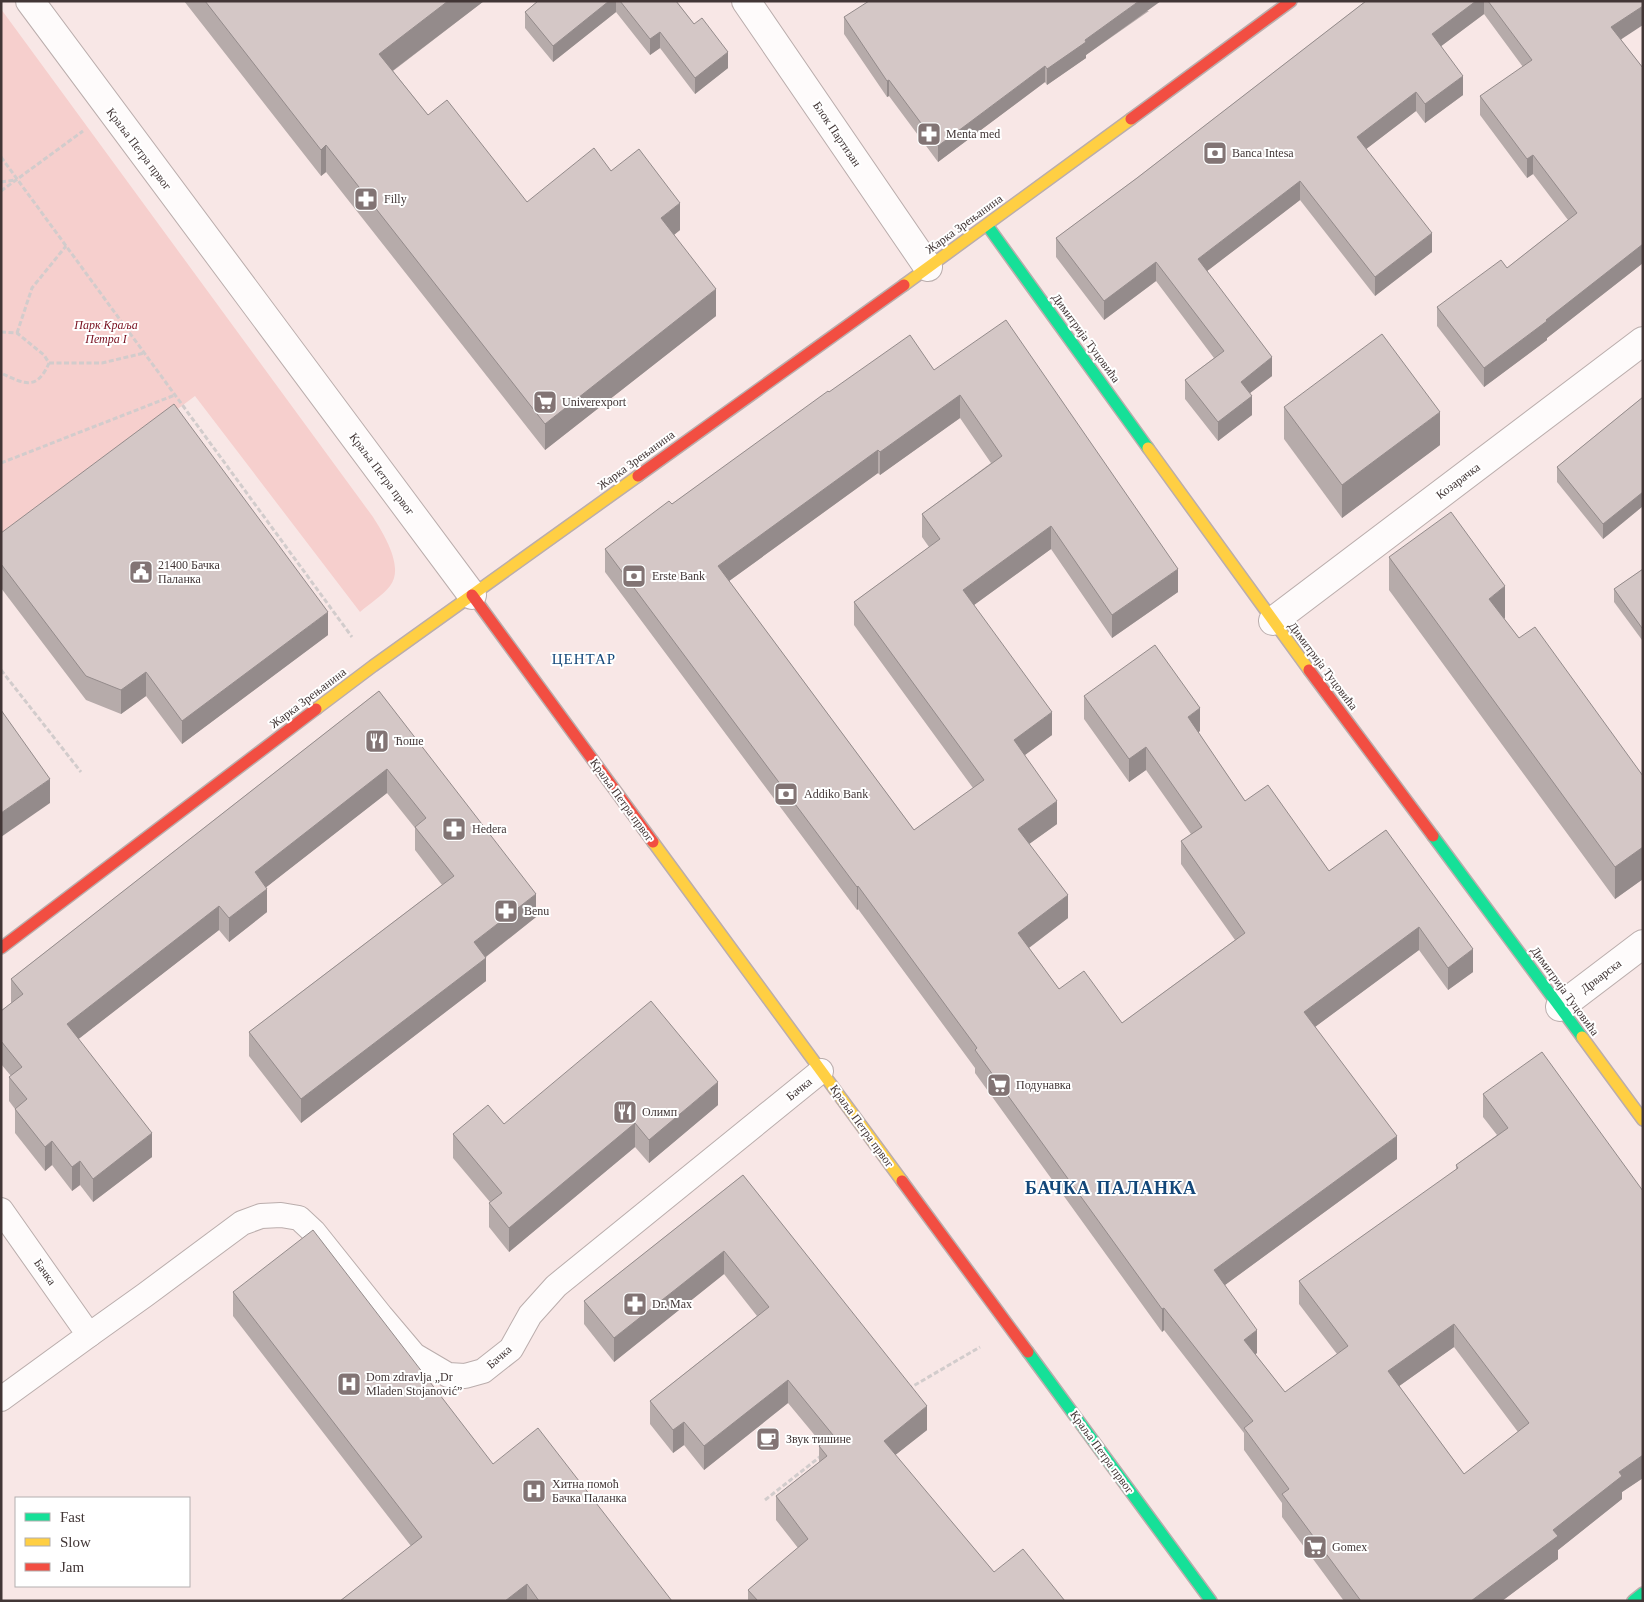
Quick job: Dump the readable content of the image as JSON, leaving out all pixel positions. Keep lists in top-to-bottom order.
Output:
{
  "streets": {
    "street": [
      "Блок Партизан",
      "Краља Петра првог",
      "Жарка Зрењанина",
      "Димитрија Туцовића",
      "Козарачка",
      "Дрварска"
    ],
    "lane": ["Бачка"]
  },
  "crossings": [
    ["Блок Партизан", "Жарка Зрењанина"],
    ["Краља Петра првог", "Жарка Зрењанина"],
    ["Краља Петра првог", "Бачка"],
    ["Жарка Зрењанина", "Димитрија Туцовића"],
    ["Димитрија Туцовића", "Козарачка"],
    ["Димитрија Туцовића", "Дрварска"]
  ],
  "districts": ["ЦЕНТАР", "БАЧКА ПАЛАНКА"],
  "parks": ["Парк Краља Петра I"],
  "places": {
    "pharmacy": [
      "Menta med",
      "Filly",
      "Hedera",
      "Benu",
      "Dr. Max"
    ],
    "bank": ["Banca Intesa", "Erste Bank", "Addiko Bank"],
    "supermarket": ["Univerexport", "Подунавка", "Gomex"],
    "public building": ["21400 Бачка Паланка"],
    "restaurant": ["Ћоше", "Олимп"],
    "hospital": ["Dom zdravlja „Dr Mladen Stojanović”", "Хитна помоћ Бачка Паланка"],
    "cafe": ["Звук тишине"]
  },
  "legend": ["Fast", "Slow", "Jam"]
}
